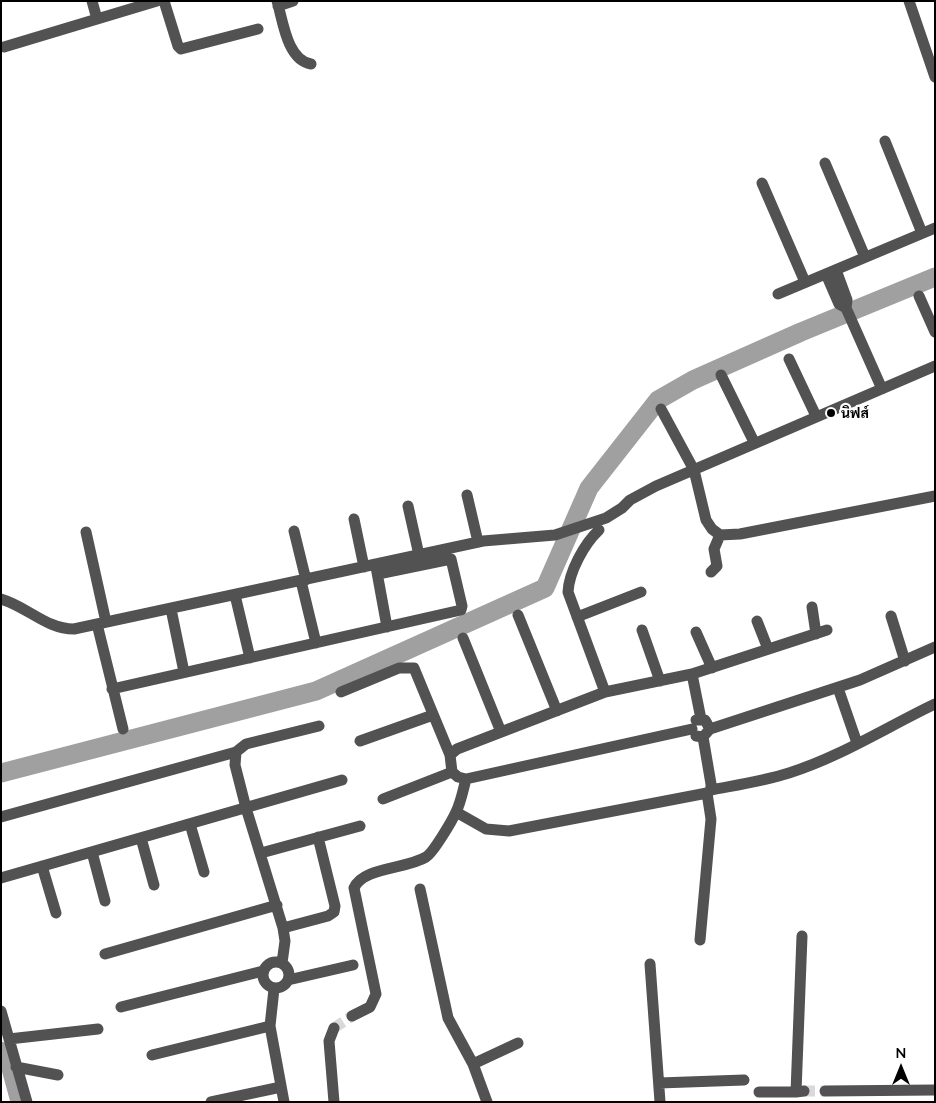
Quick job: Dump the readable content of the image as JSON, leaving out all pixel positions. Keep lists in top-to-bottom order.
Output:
{
  "places": ["นิฟส์"],
  "north": "top"
}
